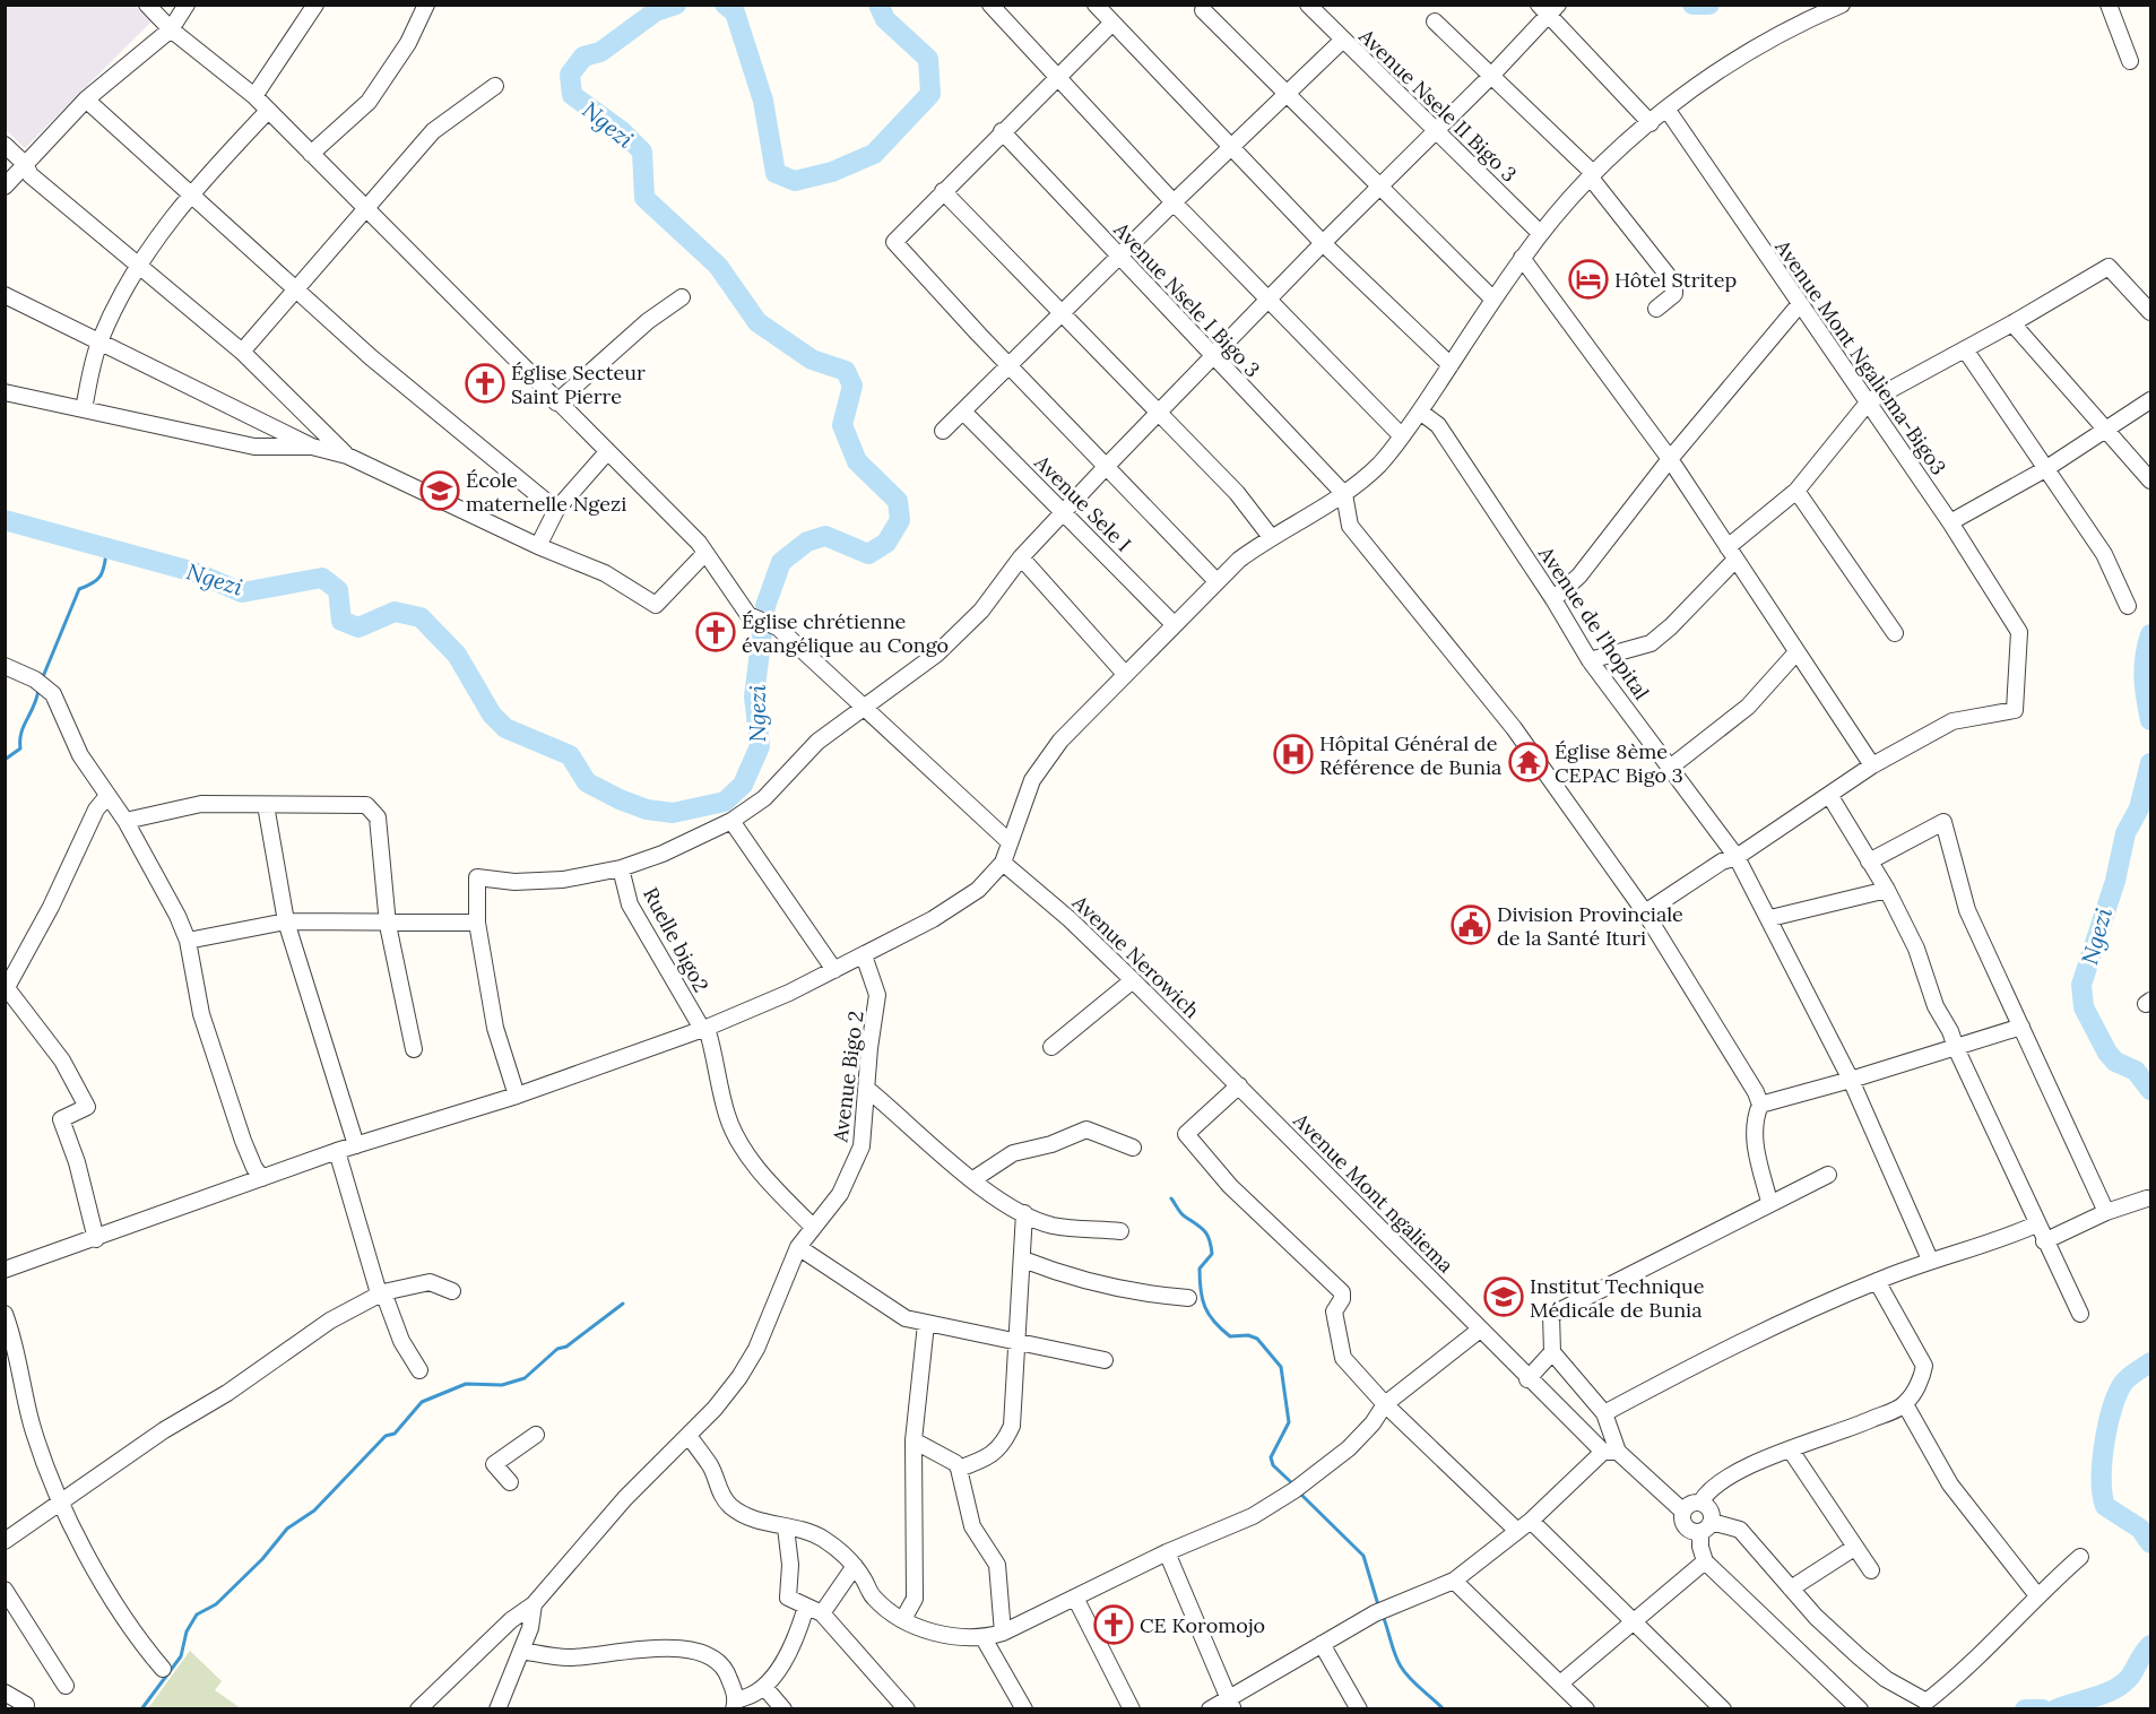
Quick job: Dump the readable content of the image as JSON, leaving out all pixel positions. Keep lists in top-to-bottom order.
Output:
{
  "streets": {
    "street": [
      "Avenue Nsele II Bigo 3",
      "Avenue Nsele I Bigo 3",
      "Avenue Mont Ngaliema-Bigo3",
      "Avenue Sele I",
      "Avenue de l'hopital",
      "Ruelle bigo2",
      "Avenue Nerowich",
      "Avenue Bigo 2",
      "Avenue Mont ngaliema"
    ]
  },
  "crossings": [
    ["Ruelle bigo2", "Avenue Bigo 2"],
    ["Avenue Nerowich", "Avenue Mont ngaliema"]
  ],
  "water": ["Ngezi"],
  "places": {
    "hotel": ["Hôtel Stritep"],
    "church": ["Église Secteur Saint Pierre", "Église chrétienne évangélique au Congo", "CE Koromojo"],
    "school or university": ["École maternelle Ngezi", "Institut Technique Médicale de Bunia"],
    "hospital": ["Hôpital Général de Référence de Bunia"],
    "temple": ["Église 8ème CEPAC Bigo 3"],
    "public building": ["Division Provinciale de la Santé Ituri"]
  }
}
